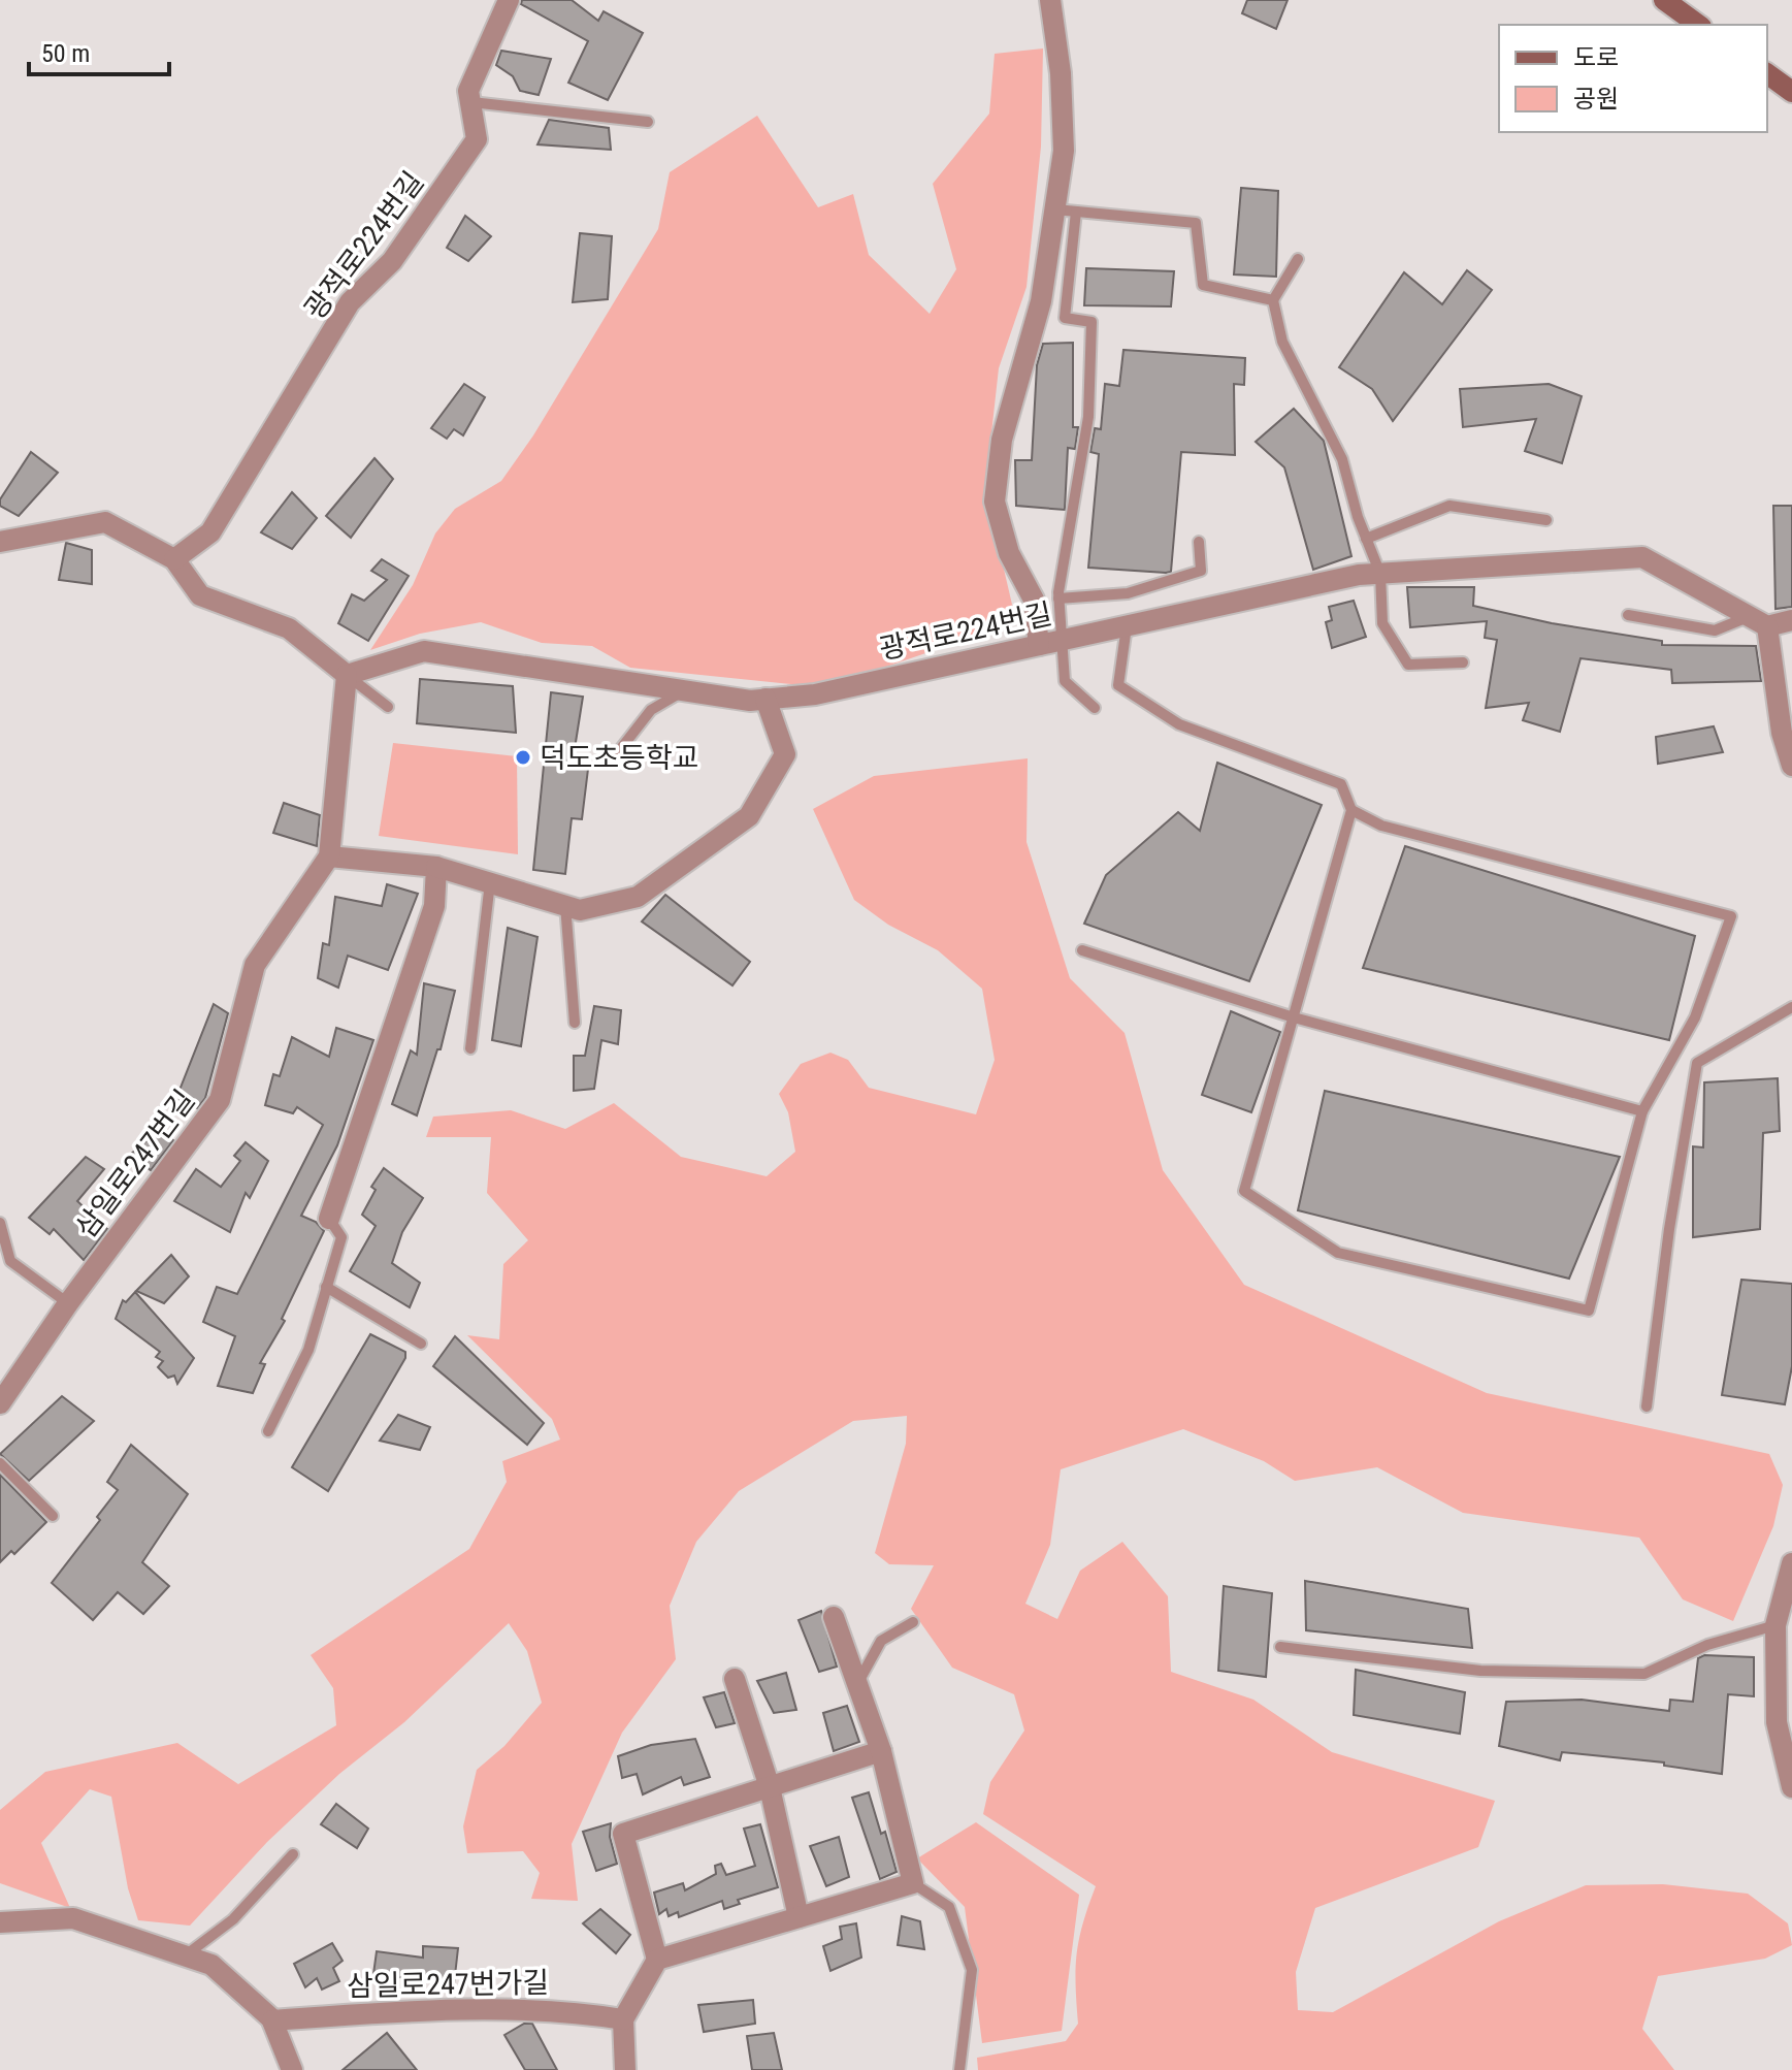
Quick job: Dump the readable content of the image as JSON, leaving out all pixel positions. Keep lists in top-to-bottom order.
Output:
{
  "streets": {
    "street": ["광적로224번길", "삼일로247번길", "삼일로247번가길"]
  },
  "crossings": [
    ["광적로224번길", "삼일로247번길"]
  ],
  "places": ["덕도초등학교"],
  "legend": ["도로", "공원"],
  "scale_bar": "50 m"
}
